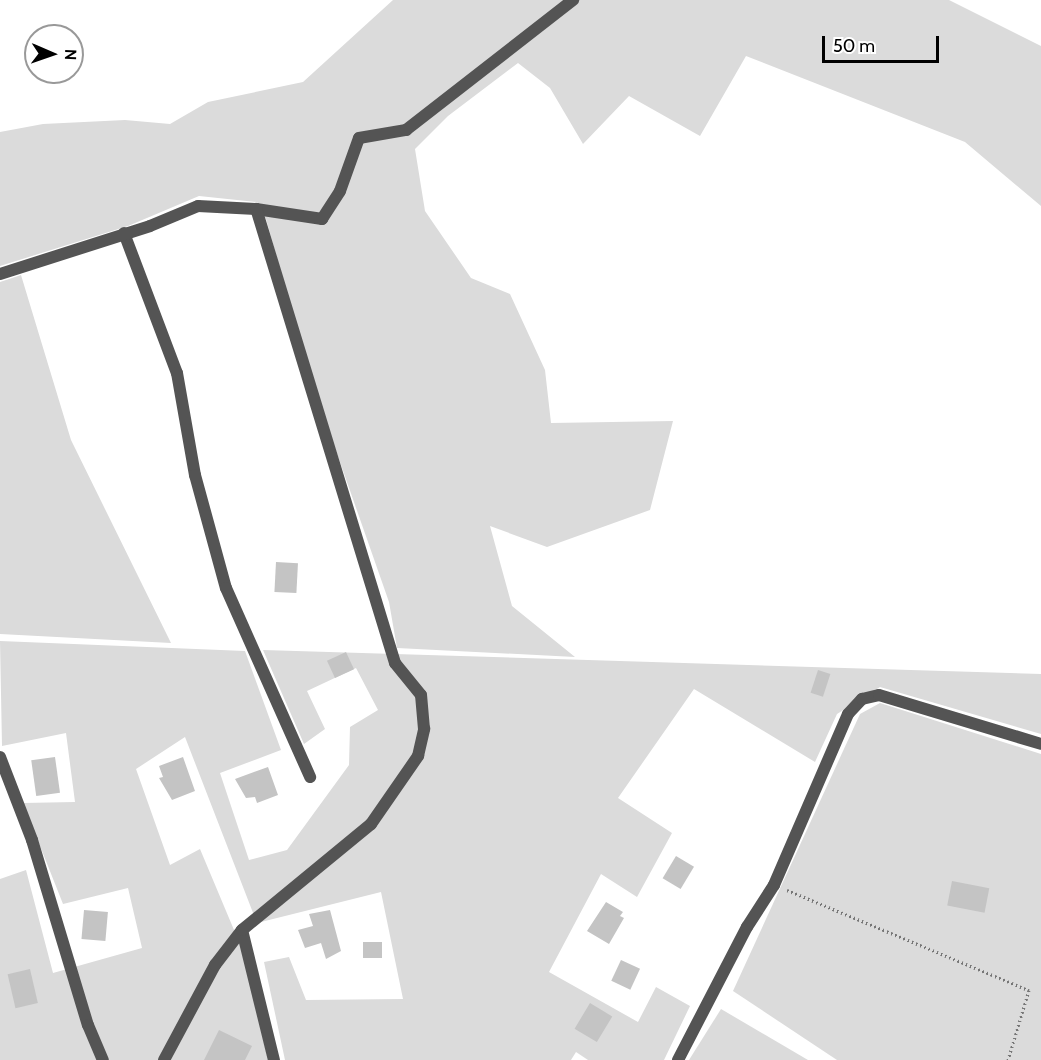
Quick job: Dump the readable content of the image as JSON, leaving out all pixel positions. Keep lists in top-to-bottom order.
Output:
{
  "scale_bar": "50 m",
  "north": "right"
}
